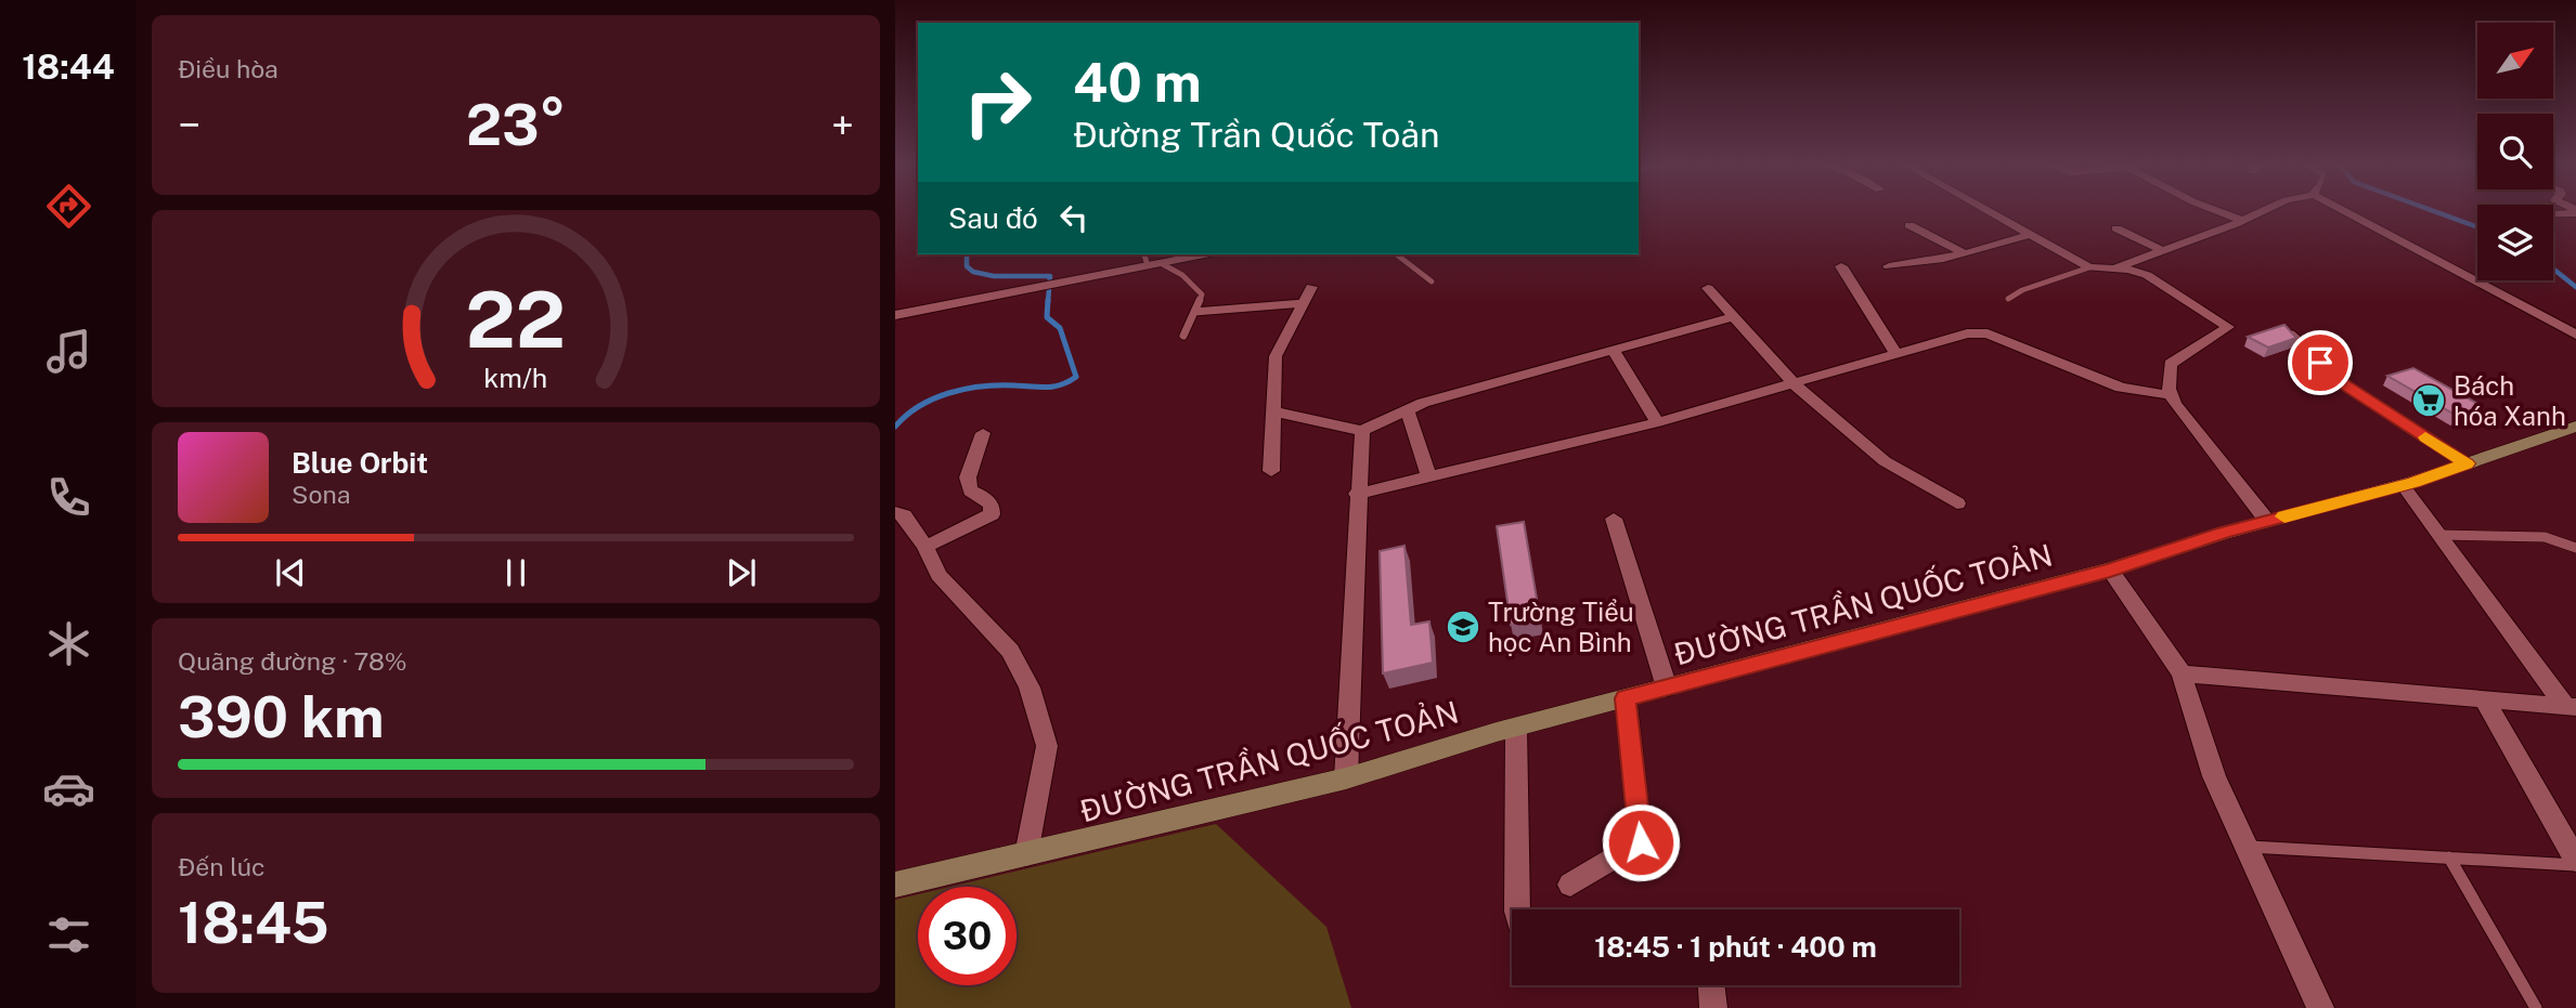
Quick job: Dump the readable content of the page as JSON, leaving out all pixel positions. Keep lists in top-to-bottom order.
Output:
{
  "streets": {
    "main road": ["ĐƯỜNG TRẦN QUỐC TOẢN"]
  },
  "places": {
    "supermarket": ["Bách hóa Xanh"],
    "school or university": ["Trường Tiểu học An Bình"]
  },
  "north": "top right",
  "page": {
    "tabs": "18:44",
    "tile": [
      "Điều hòa",
      ["Quãng đường · 78%", "390 km"],
      ["Đến lúc", "18:45"]
    ],
    "turn": ["40 m", "Đường Trần Quốc Toản"],
    "heat": ["−", "23°", "+"],
    "then": "Sau đó",
    "song": ["Blue Orbit", "Sona"],
    "limit": "30",
    "trip": "18:45 · 1 phút · 400 m",
    "gauge": ["22", "km/h"]
  }
}
